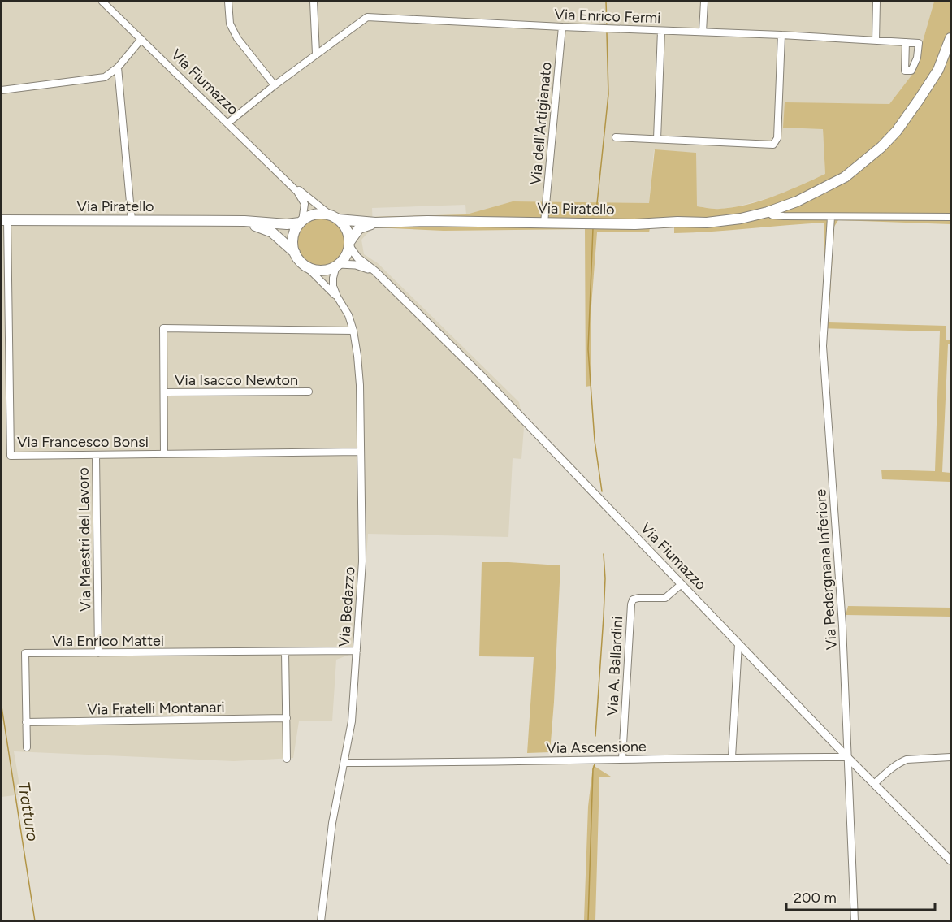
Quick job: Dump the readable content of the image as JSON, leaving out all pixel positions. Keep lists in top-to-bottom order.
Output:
{
  "streets": {
    "main road": ["Via Piratello"],
    "street": [
      "Via Enrico Fermi",
      "Via Fiumazzo",
      "Via dell'Artigianato",
      "Via Isacco Newton",
      "Via Francesco Bonsi",
      "Via Maestri del Lavoro",
      "Via Pedergnana Inferiore",
      "Via Bedazzo",
      "Via Enrico Mattei",
      "Via A. Ballardini",
      "Via Fratelli Montanari",
      "Via Ascensione"
    ]
  },
  "crossings": [
    ["Via Enrico Fermi", "Via Fiumazzo"],
    ["Via Enrico Fermi", "Via dell'Artigianato"],
    ["Via Fiumazzo", "Via Piratello"],
    ["Via Fiumazzo", "Via Pedergnana Inferiore"],
    ["Via Fiumazzo", "Via Bedazzo"],
    ["Via Fiumazzo", "Via A. Ballardini"],
    ["Via Fiumazzo", "Via Ascensione"],
    ["Via dell'Artigianato", "Via Piratello"],
    ["Via Piratello", "Via Francesco Bonsi"],
    ["Via Piratello", "Via Pedergnana Inferiore"],
    ["Via Piratello", "Via Bedazzo"],
    ["Via Francesco Bonsi", "Via Maestri del Lavoro"],
    ["Via Francesco Bonsi", "Via Bedazzo"],
    ["Via Maestri del Lavoro", "Via Enrico Mattei"],
    ["Via Pedergnana Inferiore", "Via Ascensione"],
    ["Via Bedazzo", "Via Enrico Mattei"],
    ["Via Bedazzo", "Via Ascensione"],
    ["Via Enrico Mattei", "Via Fratelli Montanari"],
    ["Via A. Ballardini", "Via Ascensione"]
  ],
  "water": ["Tratturo"],
  "scale_bar": "200 m"
}
